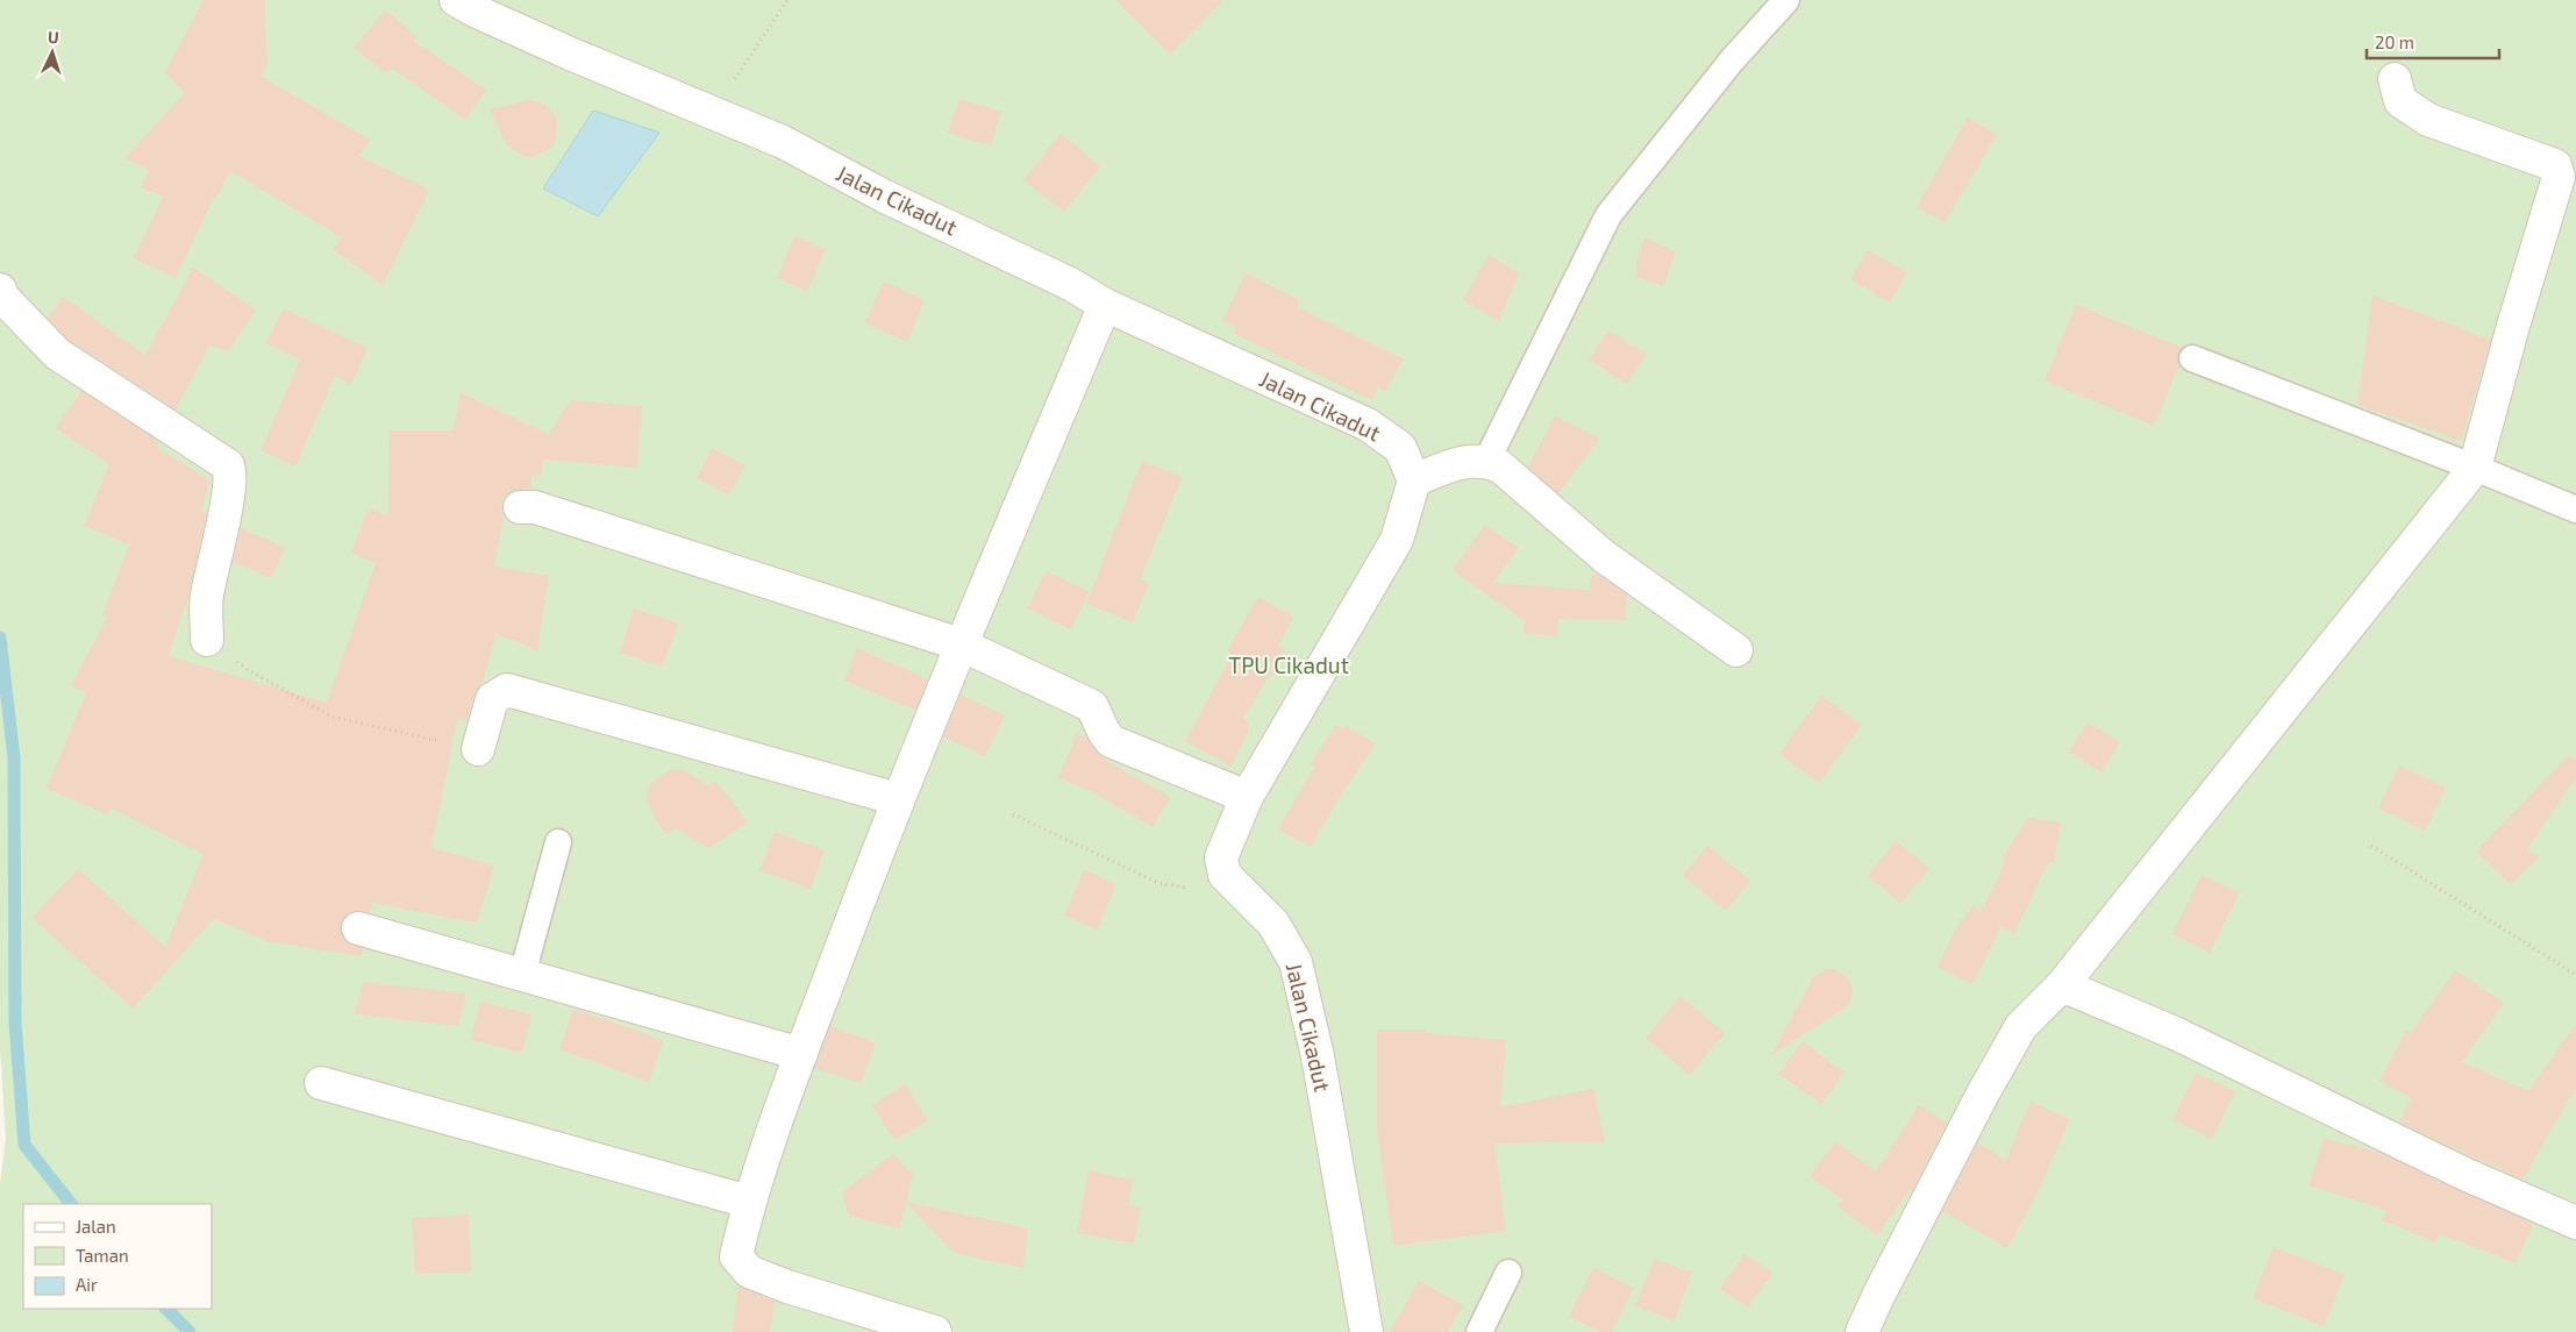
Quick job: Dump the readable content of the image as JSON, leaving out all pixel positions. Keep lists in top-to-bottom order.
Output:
{
  "streets": {
    "street": ["Jalan Cikadut"]
  },
  "parks": ["TPU Cikadut"],
  "legend": ["Jalan", "Taman", "Air"],
  "scale_bar": "20 m",
  "north": "top"
}
